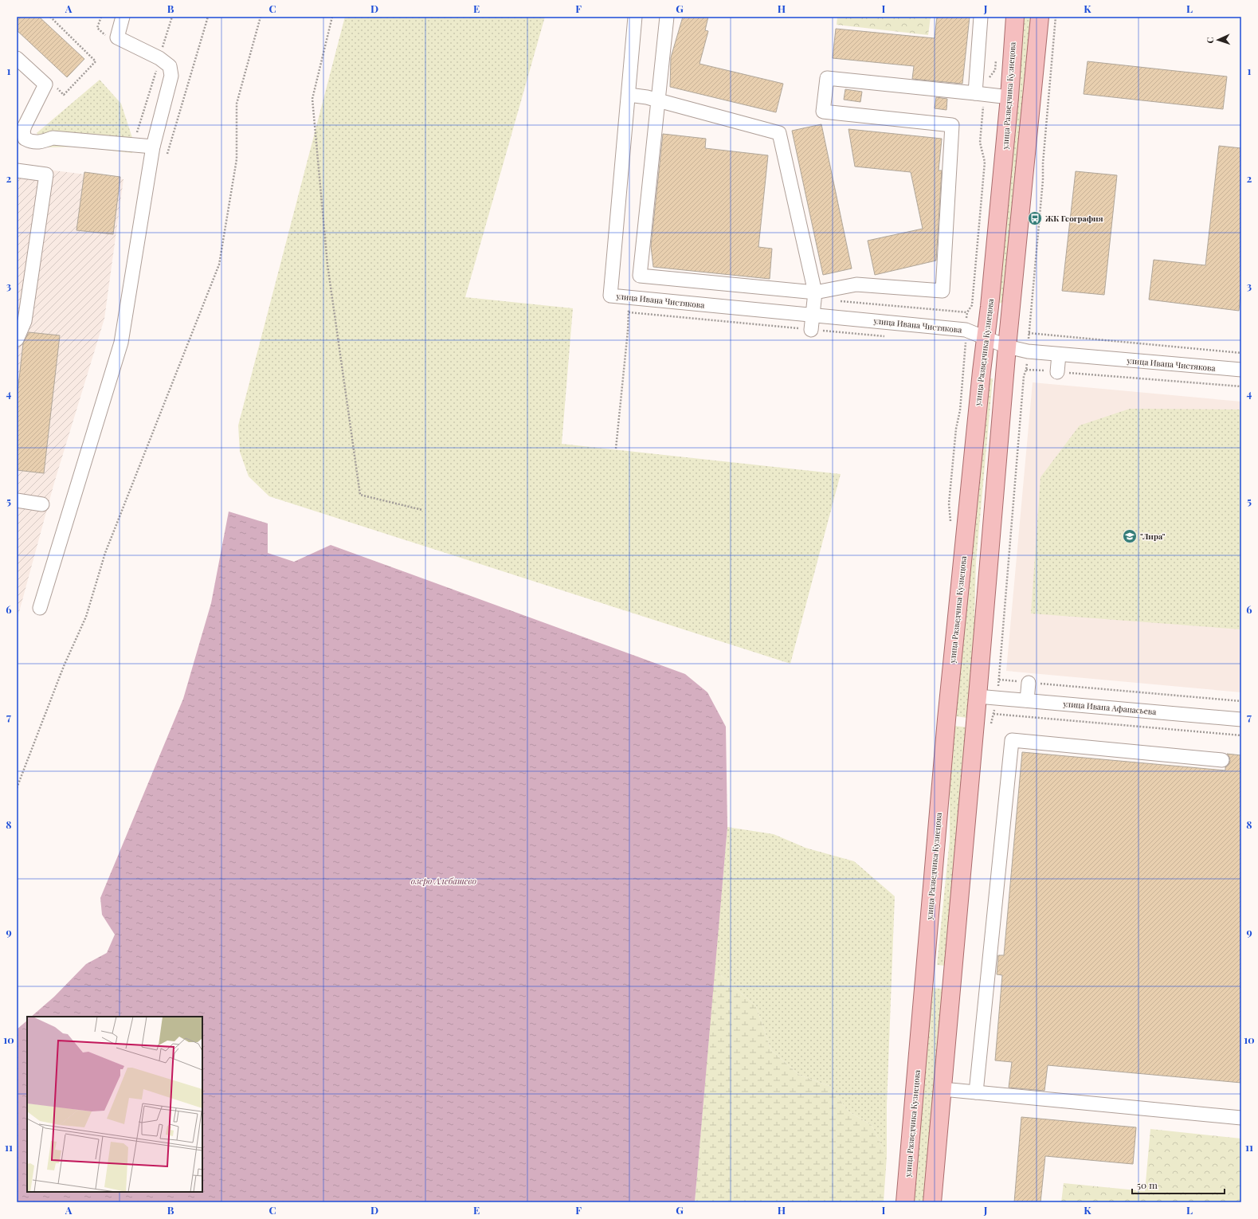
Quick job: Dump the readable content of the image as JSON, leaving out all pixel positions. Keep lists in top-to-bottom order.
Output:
{
  "streets": {
    "main road": ["улица Разведчика Кузнецова"],
    "street": ["улица Ивана Чистякова", "улица Ивана Афанасьева"]
  },
  "crossings": [
    ["улица Разведчика Кузнецова", "улица Ивана Чистякова"]
  ],
  "water": ["озеро Алебашево"],
  "places": {
    "bus stop": ["ЖК География"],
    "school or university": ["\"Лира\""]
  },
  "scale_bar": "50 m",
  "north": "left",
  "grid": {
    "columns": [
      "A",
      "B",
      "C",
      "D",
      "E",
      "F",
      "G",
      "H",
      "I",
      "J",
      "K",
      "L"
    ],
    "rows": [
      "1",
      "2",
      "3",
      "4",
      "5",
      "6",
      "7",
      "8",
      "9",
      "10",
      "11"
    ]
  }
}
